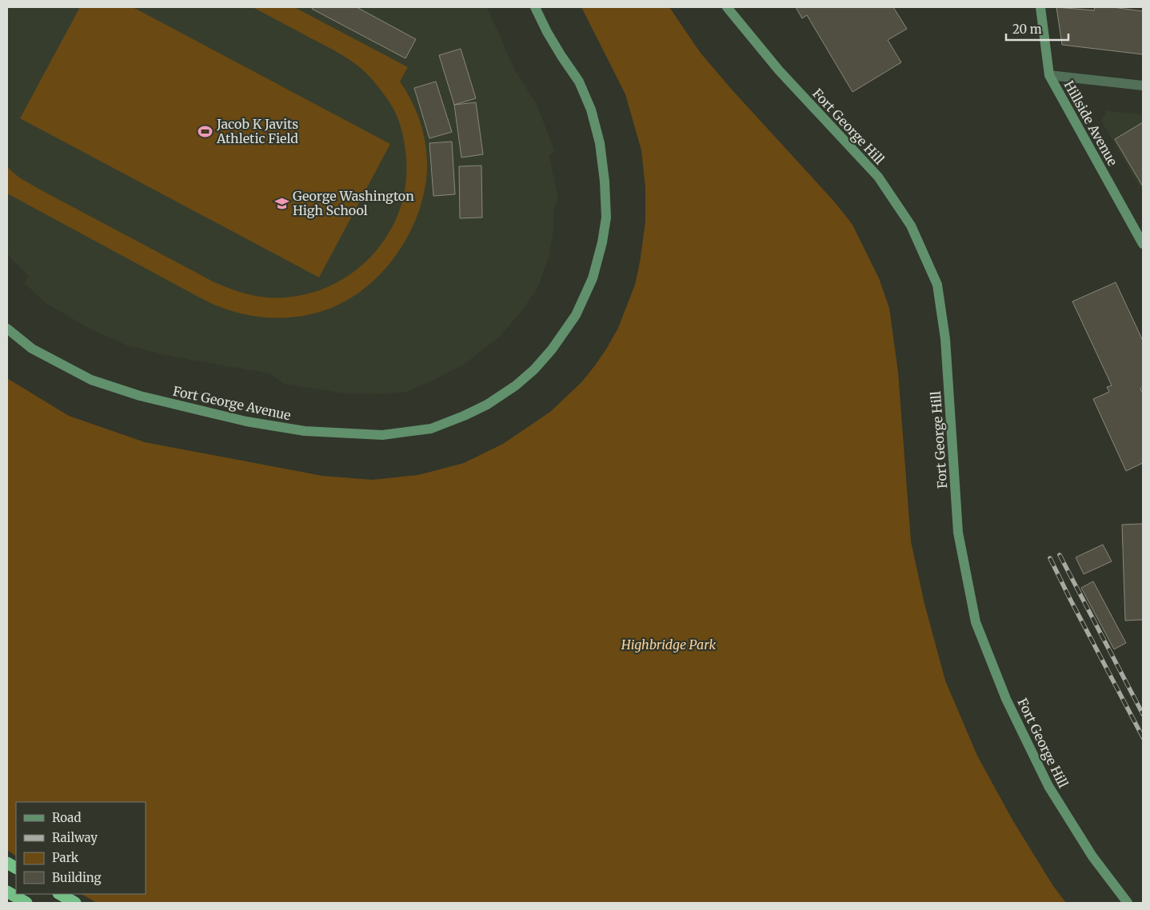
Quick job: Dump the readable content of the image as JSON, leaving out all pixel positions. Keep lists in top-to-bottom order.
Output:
{
  "streets": {
    "main road": ["Hillside Avenue", "Fort George Hill", "Fort George Avenue"]
  },
  "parks": ["Highbridge Park"],
  "places": {
    "sports": ["Jacob K Javits Athletic Field"],
    "school or university": ["George Washington High School"]
  },
  "legend": [
    "Road",
    "Railway",
    "Park",
    "Building"
  ],
  "scale_bar": "20 m"
}
